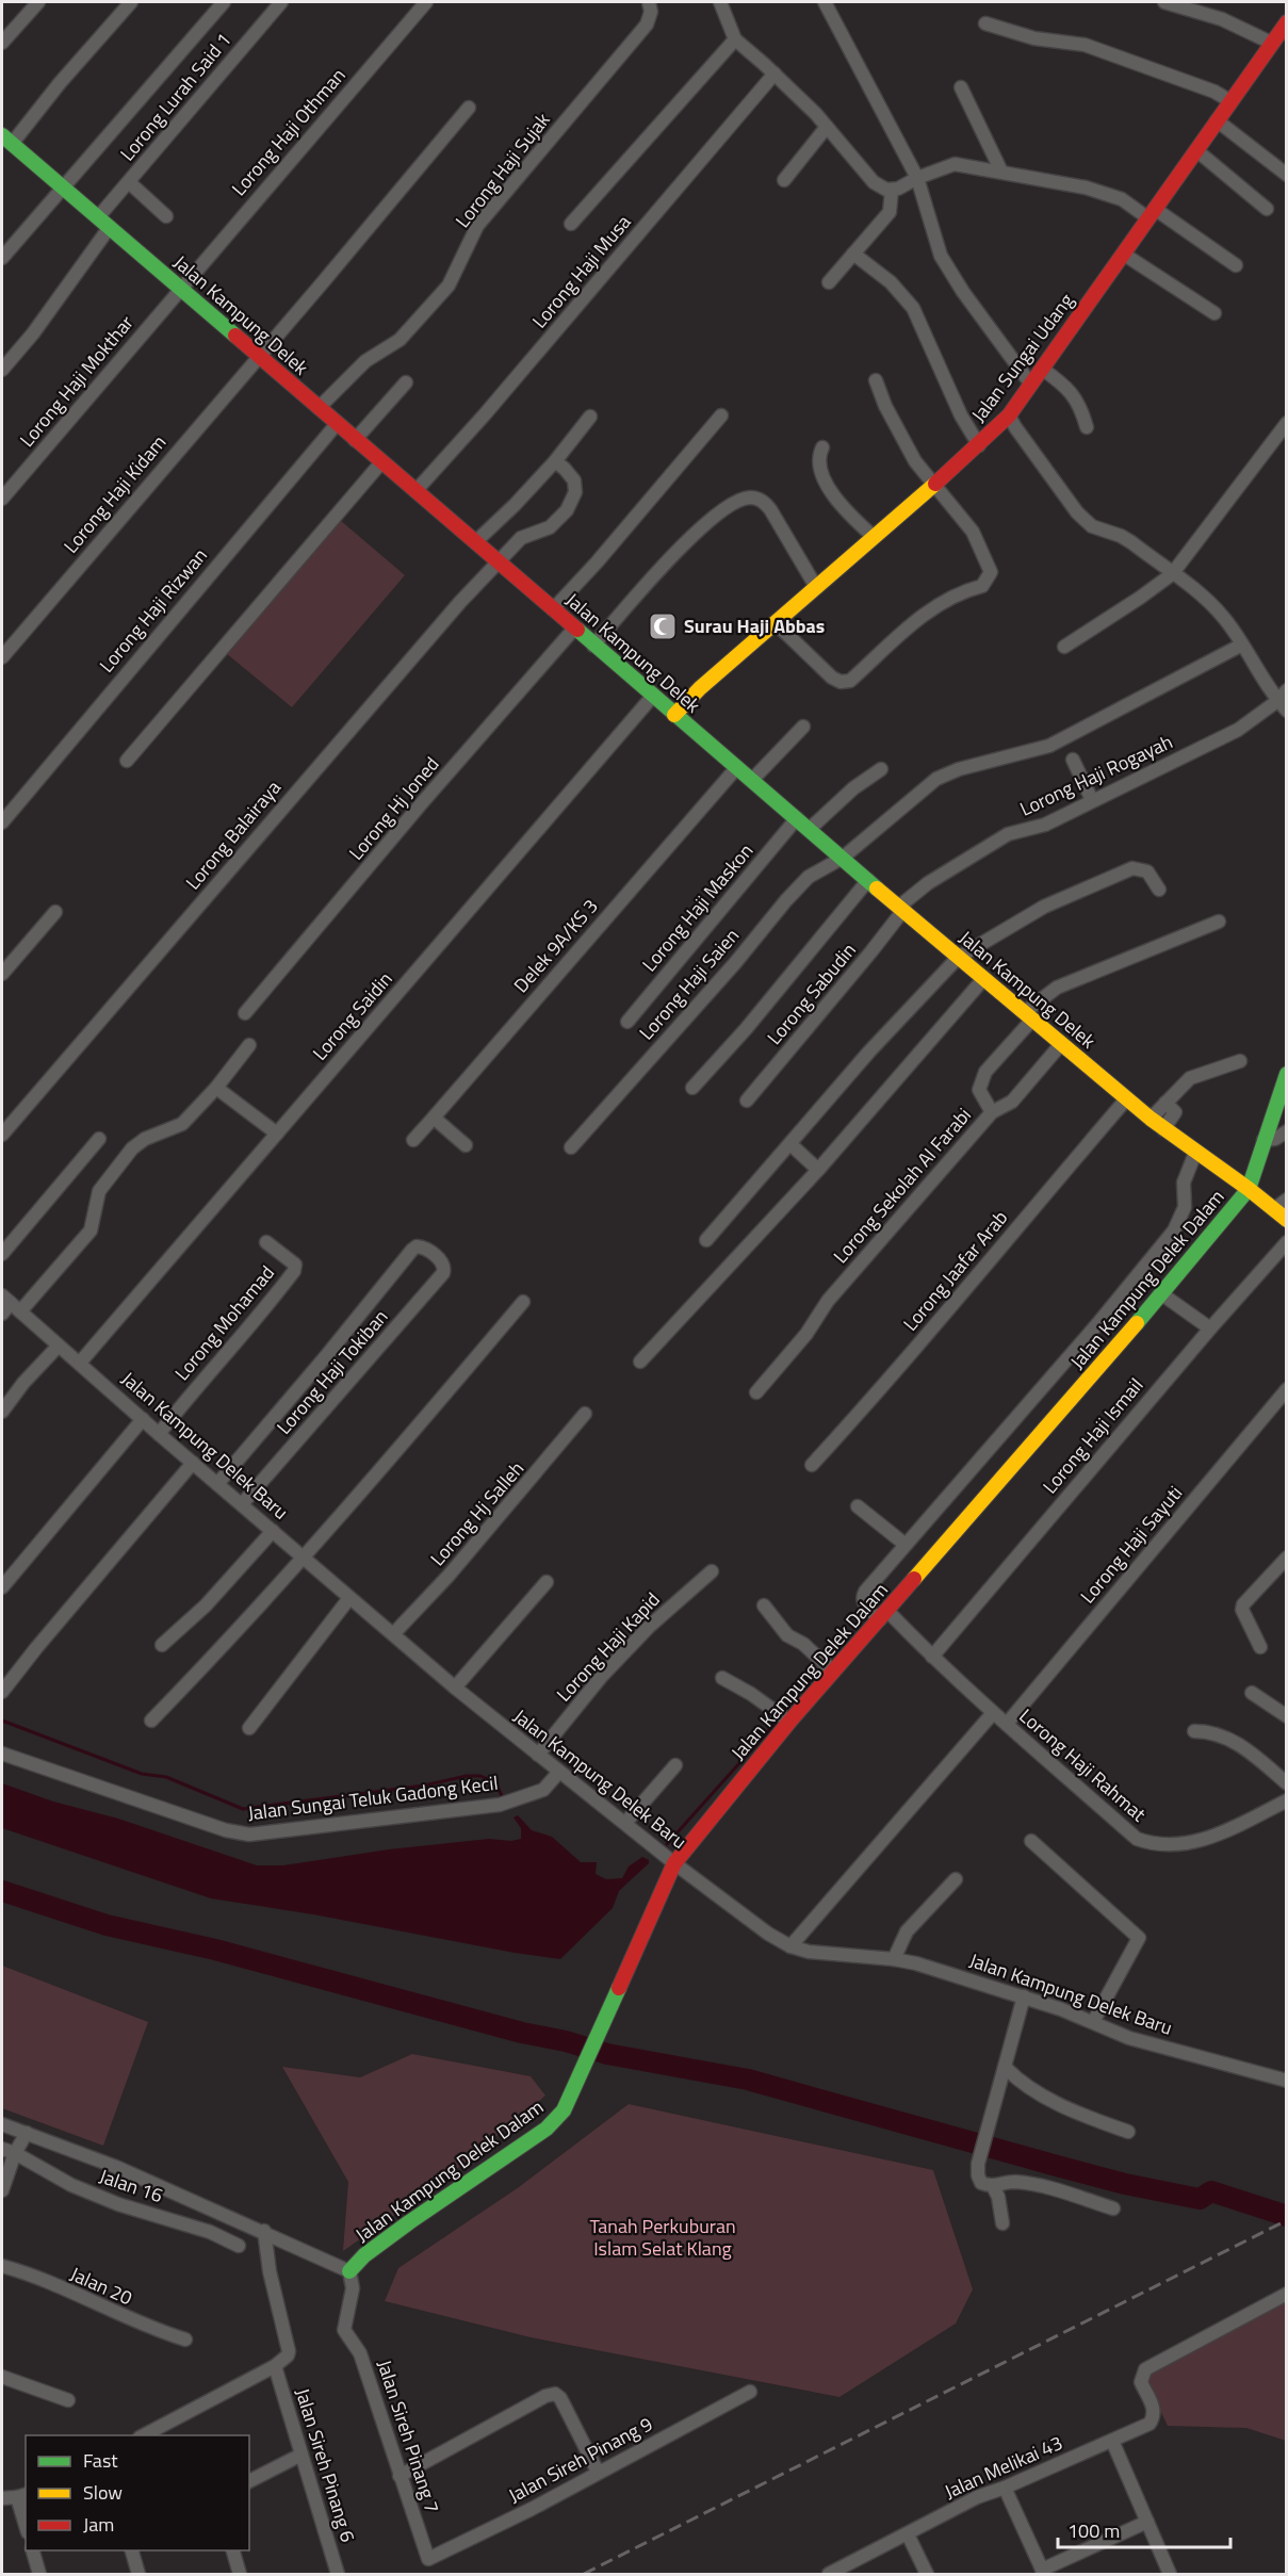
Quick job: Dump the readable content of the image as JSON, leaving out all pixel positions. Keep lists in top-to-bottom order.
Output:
{
  "streets": {
    "street": [
      "Lorong Lurah Said 1",
      "Lorong Haji Othman",
      "Lorong Haji Sujak",
      "Lorong Haji Musa",
      "Jalan Kampung Delek",
      "Jalan Sungai Udang",
      "Lorong Haji Mokthar",
      "Lorong Haji Kidam",
      "Lorong Haji Rizwan",
      "Lorong Haji Rogayah",
      "Lorong Hj Joned",
      "Lorong Balairaya",
      "Lorong Haji Maskon",
      "Delek 9A/KS 3",
      "Lorong Haji Saien",
      "Lorong Sabudin",
      "Lorong Saidin",
      "Lorong Sekolah Al Farabi",
      "Lorong Jaafar Arab",
      "Jalan Kampung Delek Dalam",
      "Lorong Mohamad",
      "Lorong Haji Tokiban",
      "Lorong Haji Ismail",
      "Jalan Kampung Delek Baru",
      "Lorong Hj Salleh",
      "Lorong Haji Sayuti",
      "Lorong Haji Kapid",
      "Lorong Haji Rahmat",
      "Jalan Sungai Teluk Gadong Kecil",
      "Jalan 16",
      "Jalan 20",
      "Jalan Sireh Pinang 7",
      "Jalan Sireh Pinang 9",
      "Jalan Sireh Pinang 6",
      "Jalan Melikai 43"
    ]
  },
  "crossings": [
    ["Lorong Lurah Said 1", "Jalan Kampung Delek"],
    ["Lorong Haji Othman", "Jalan Kampung Delek"],
    ["Lorong Haji Othman", "Lorong Haji Mokthar"],
    ["Lorong Haji Sujak", "Jalan Kampung Delek"],
    ["Lorong Haji Musa", "Jalan Kampung Delek"],
    ["Jalan Kampung Delek", "Jalan Sungai Udang"],
    ["Jalan Kampung Delek", "Lorong Haji Mokthar"],
    ["Jalan Kampung Delek", "Lorong Haji Kidam"],
    ["Jalan Kampung Delek", "Lorong Haji Rizwan"],
    ["Jalan Kampung Delek", "Lorong Haji Rogayah"],
    ["Jalan Kampung Delek", "Lorong Hj Joned"],
    ["Jalan Kampung Delek", "Lorong Balairaya"],
    ["Jalan Kampung Delek", "Lorong Haji Maskon"],
    ["Jalan Kampung Delek", "Delek 9A/KS 3"],
    ["Jalan Kampung Delek", "Lorong Haji Saien"],
    ["Jalan Kampung Delek", "Lorong Sabudin"],
    ["Jalan Kampung Delek", "Lorong Saidin"],
    ["Jalan Kampung Delek", "Lorong Sekolah Al Farabi"],
    ["Jalan Kampung Delek", "Lorong Jaafar Arab"],
    ["Jalan Kampung Delek", "Jalan Kampung Delek Dalam"],
    ["Lorong Haji Rogayah", "Lorong Sabudin"],
    ["Lorong Saidin", "Jalan Kampung Delek Baru"],
    ["Jalan Kampung Delek Dalam", "Jalan Kampung Delek Baru"],
    ["Jalan Kampung Delek Dalam", "Lorong Haji Rahmat"],
    ["Jalan Kampung Delek Dalam", "Jalan Sireh Pinang 7"],
    ["Lorong Mohamad", "Jalan Kampung Delek Baru"],
    ["Lorong Haji Tokiban", "Jalan Kampung Delek Baru"],
    ["Lorong Haji Ismail", "Lorong Haji Rahmat"],
    ["Jalan Kampung Delek Baru", "Lorong Hj Salleh"],
    ["Jalan Kampung Delek Baru", "Lorong Haji Kapid"],
    ["Jalan Kampung Delek Baru", "Jalan Sungai Teluk Gadong Kecil"],
    ["Lorong Haji Sayuti", "Lorong Haji Rahmat"],
    ["Jalan Sireh Pinang 7", "Jalan Sireh Pinang 9"]
  ],
  "parks": ["Tanah Perkuburan Islam Selat Klang"],
  "places": {
    "mosque": ["Surau Haji Abbas"]
  },
  "legend": ["Fast", "Slow", "Jam"],
  "scale_bar": "100 m"
}
